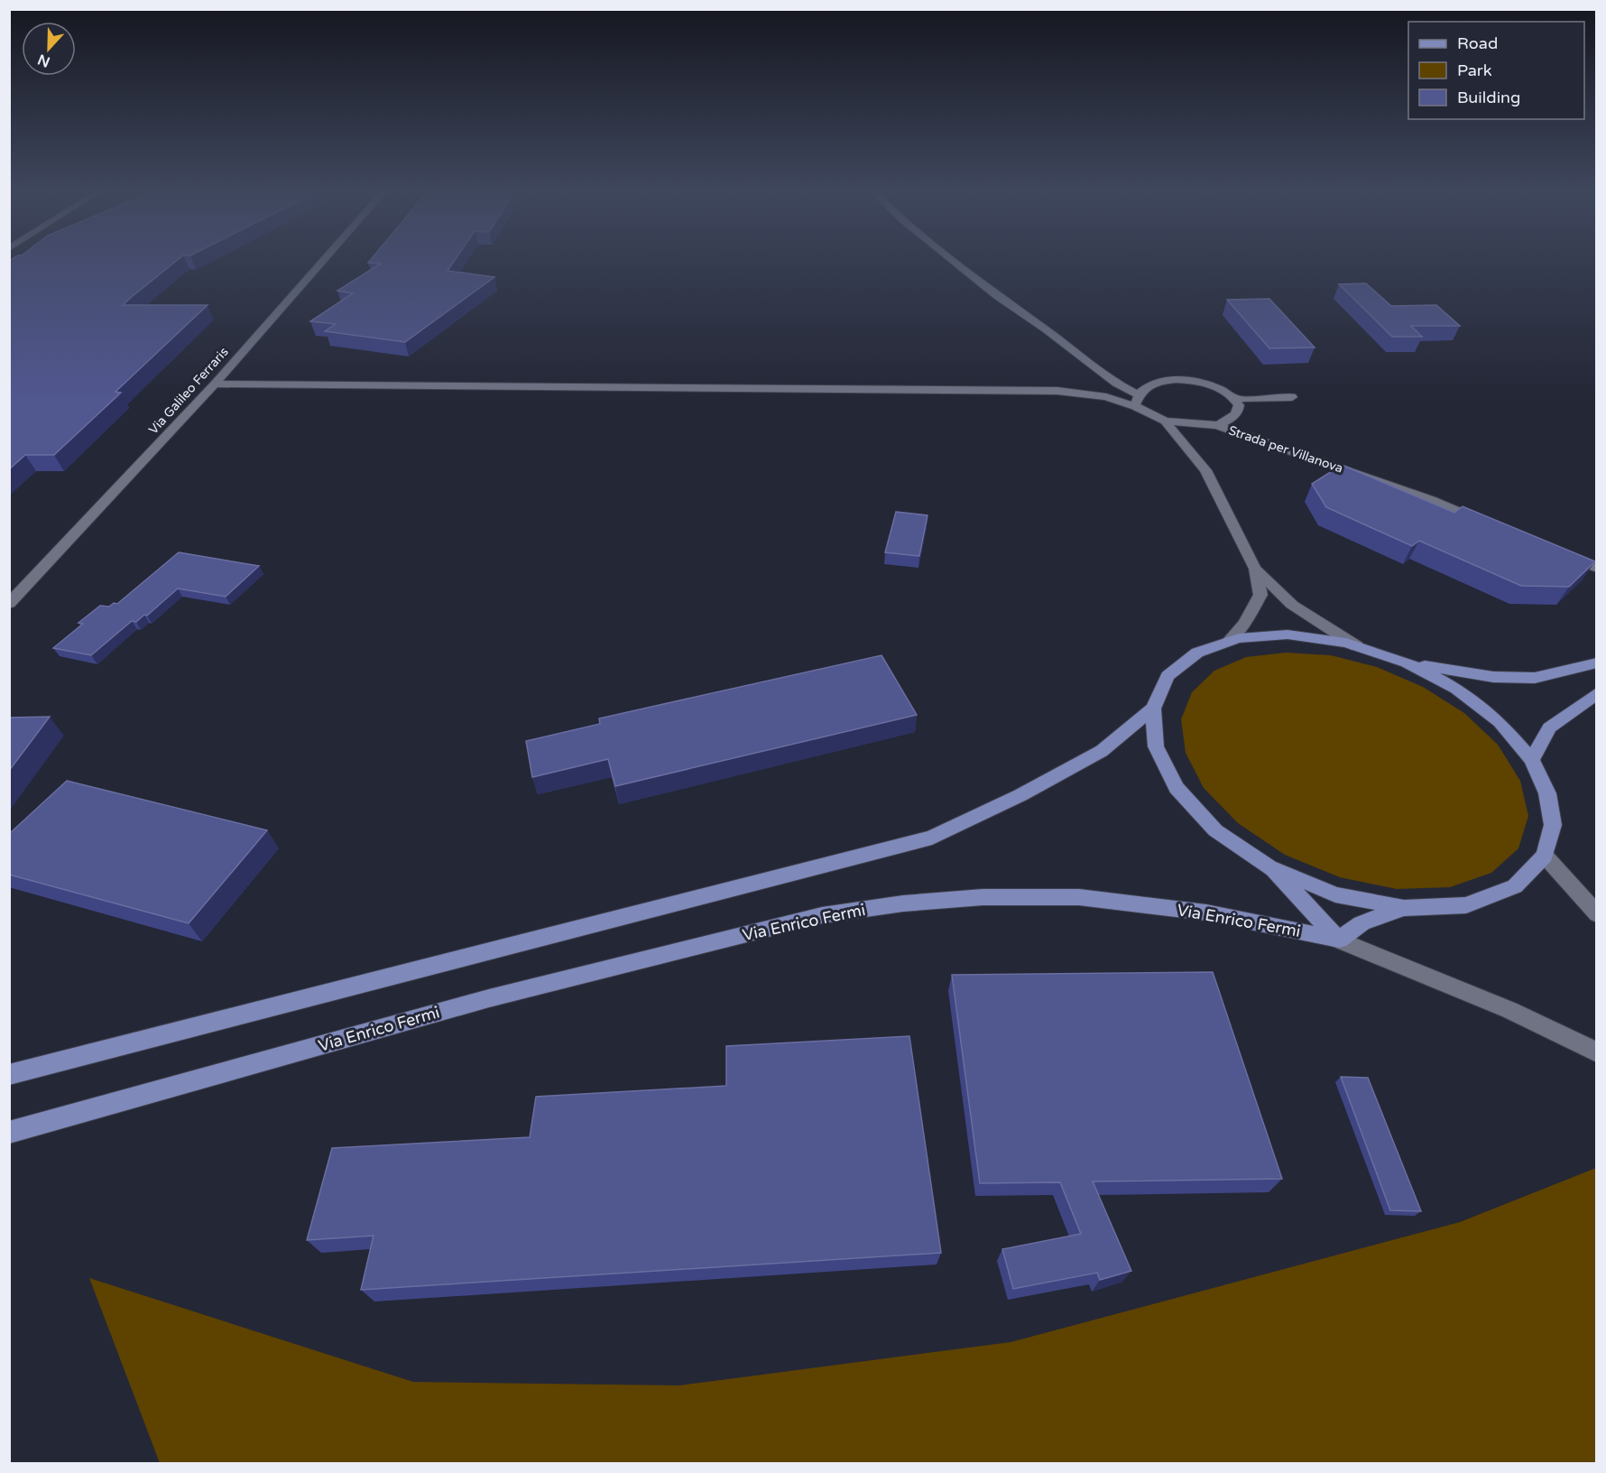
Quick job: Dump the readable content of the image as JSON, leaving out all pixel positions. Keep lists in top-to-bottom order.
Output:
{
  "streets": {
    "main road": ["Via Enrico Fermi"],
    "street": ["Via Galileo Ferraris", "Strada per Villanova"]
  },
  "legend": ["Road", "Park", "Building"],
  "north": "bottom"
}
